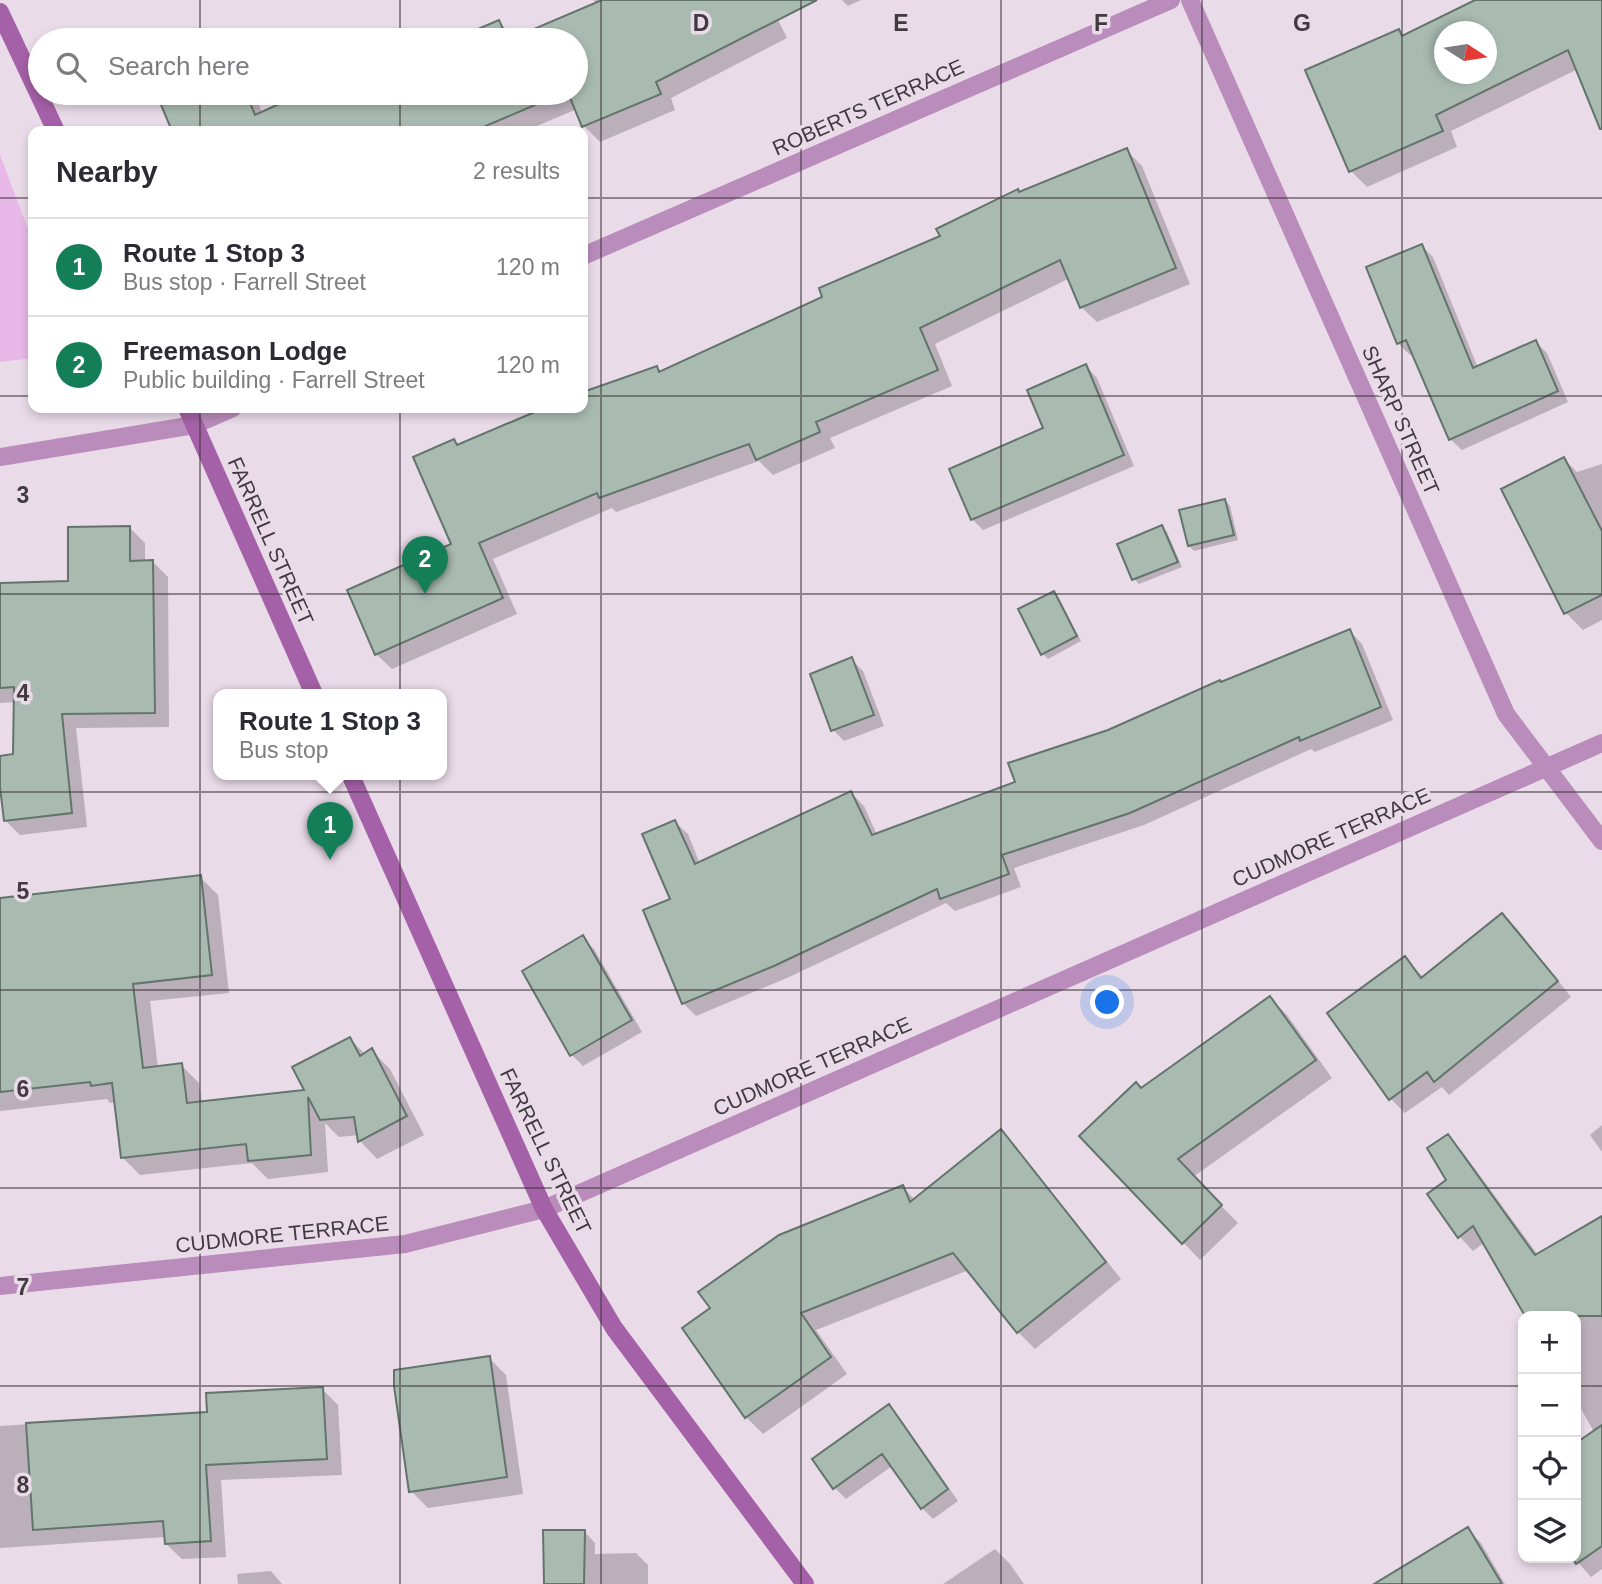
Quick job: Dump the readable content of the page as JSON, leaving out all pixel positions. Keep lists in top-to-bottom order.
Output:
{
  "streets": {
    "main road": ["FARRELL STREET"],
    "street": ["ROBERTS TERRACE", "SHARP STREET", "CUDMORE TERRACE"]
  },
  "crossings": [
    ["SHARP STREET", "CUDMORE TERRACE"],
    ["FARRELL STREET", "CUDMORE TERRACE"]
  ],
  "north": "right",
  "page": {
    "search": "Search here",
    "heading": ["Nearby", "2 results"],
    "list": [
      {
        "mark": "1",
        "name": "Route 1 Stop 3",
        "note": "Bus stop · Farrell Street",
        "value": "120 m"
      },
      {
        "mark": "2",
        "name": "Freemason Lodge",
        "note": "Public building · Farrell Street",
        "value": "120 m"
      }
    ],
    "pins": ["2", "1"],
    "popup": ["Route 1 Stop 3", "Bus stop"],
    "map_buttons": ["+", "−"]
  },
  "grid": {
    "columns": [
      "D",
      "E",
      "F",
      "G"
    ],
    "rows": [
      "3",
      "4",
      "5",
      "6",
      "7",
      "8"
    ]
  }
}
